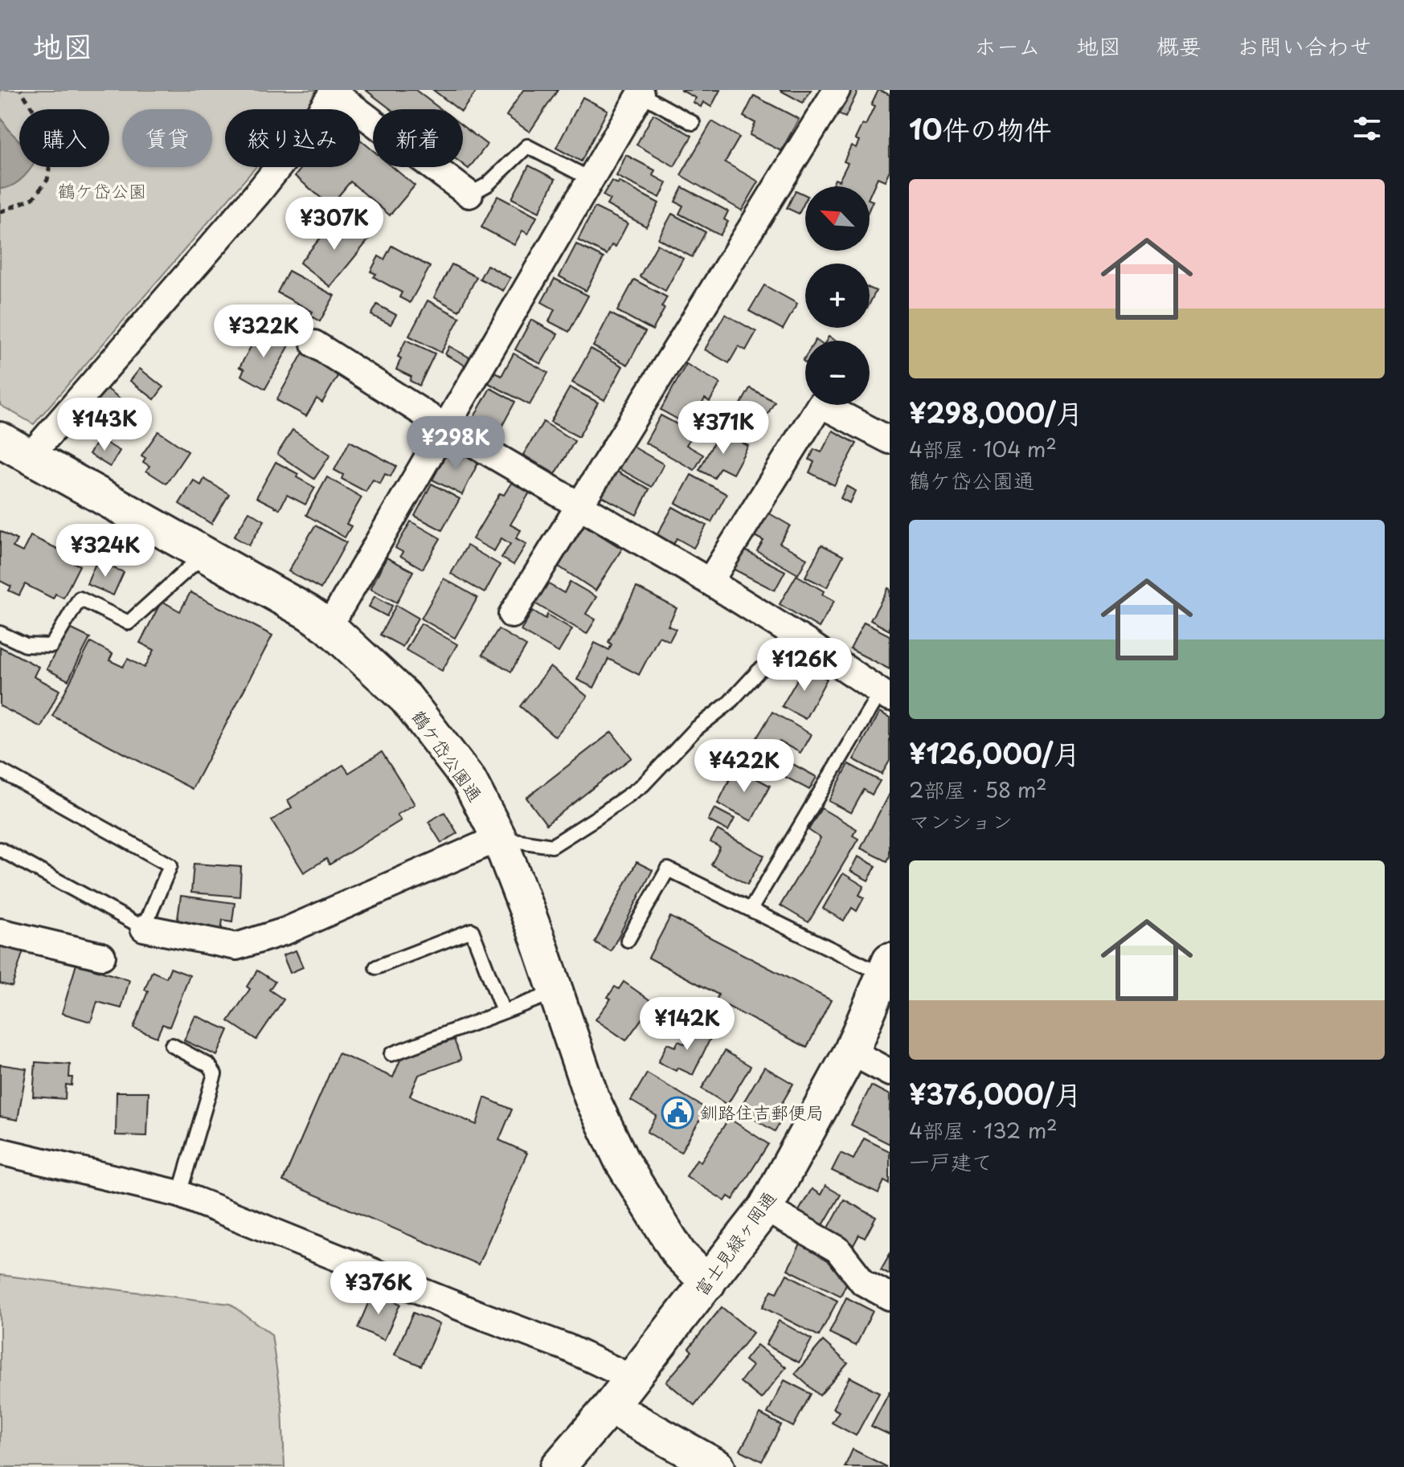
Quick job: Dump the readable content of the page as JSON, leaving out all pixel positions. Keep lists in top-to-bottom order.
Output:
{
  "streets": {
    "street": ["鶴ケ岱公園通", "富士見緑ヶ岡通"]
  },
  "crossings": [
    ["鶴ケ岱公園通", "富士見緑ヶ岡通"]
  ],
  "parks": ["鶴ケ岱公園"],
  "places": {
    "public building": ["釧路住吉郵便局"]
  },
  "north": "top left",
  "page": {
    "header": "地図",
    "nav": [
      "ホーム",
      "地図",
      "概要",
      "お問い合わせ"
    ],
    "heading": "10件の物件",
    "chip": [
      "購入",
      "賃貸",
      "絞り込み",
      "新着"
    ],
    "list": [
      {
        "name": "¥298,000/月",
        "note": "4部屋 · 104 m² · 鶴ケ岱公園通"
      },
      {
        "name": "¥126,000/月",
        "note": "2部屋 · 58 m² · マンション"
      },
      {
        "name": "¥376,000/月",
        "note": "4部屋 · 132 m² · 一戸建て"
      }
    ],
    "map_buttons": ["+", "−"],
    "price": [
      "¥307K",
      "¥322K",
      "¥143K",
      "¥371K",
      "¥298K",
      "¥324K",
      "¥126K",
      "¥422K",
      "¥142K",
      "¥376K"
    ]
  }
}
